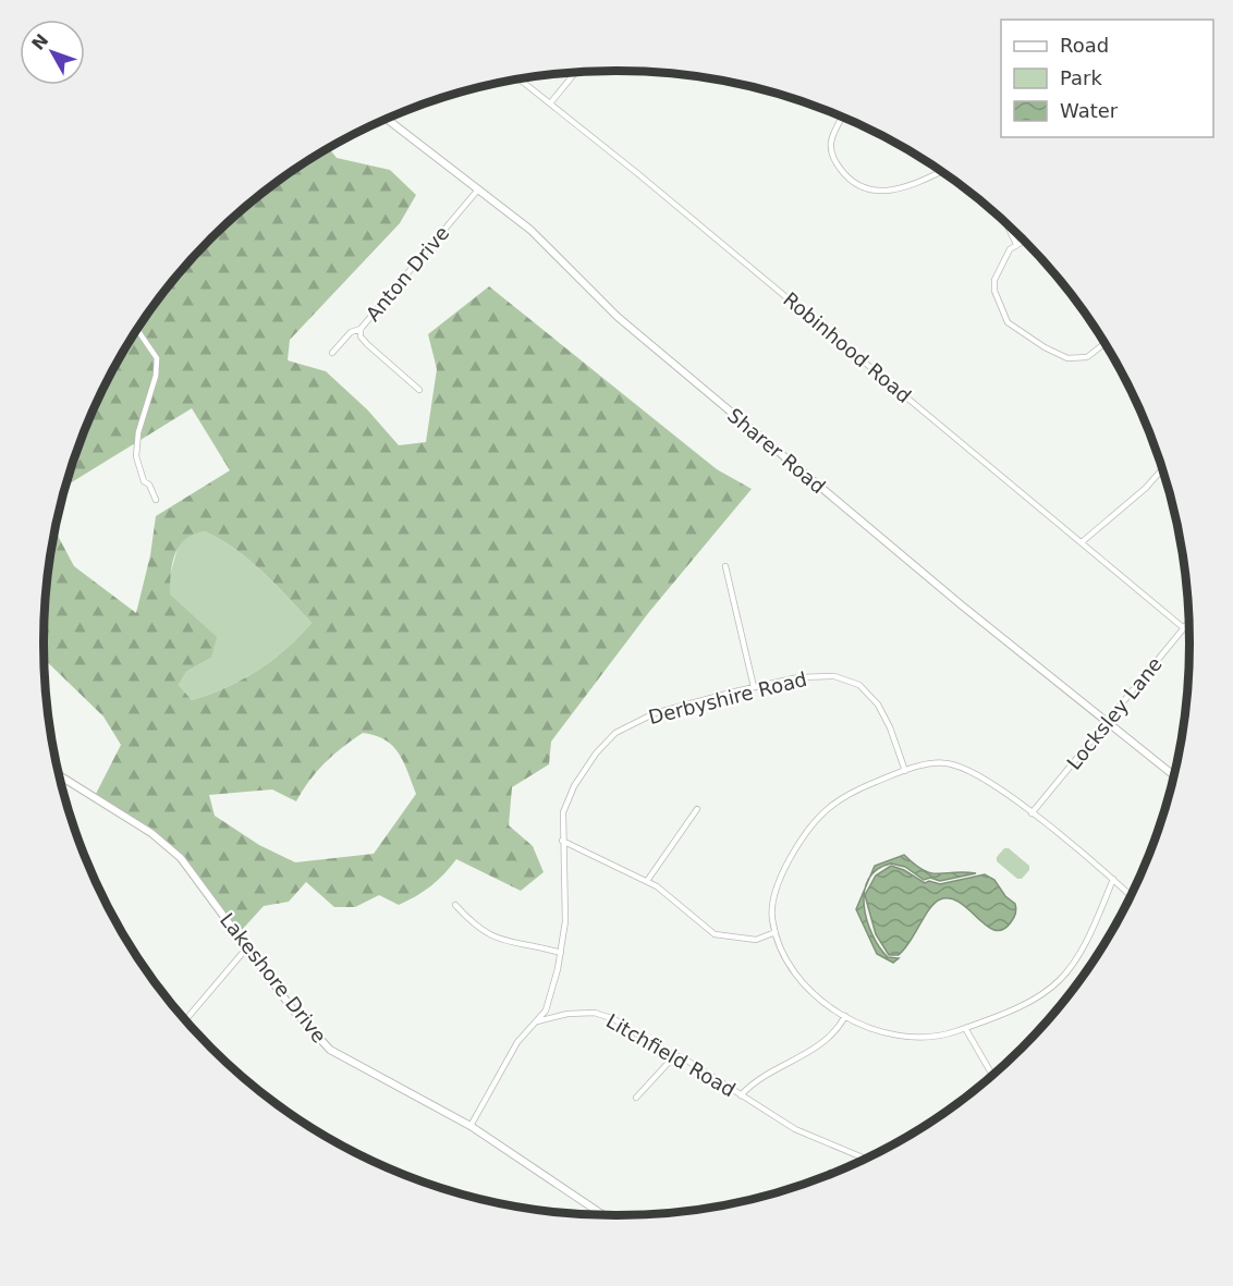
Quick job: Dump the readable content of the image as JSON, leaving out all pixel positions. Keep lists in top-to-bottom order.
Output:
{
  "streets": {
    "street": [
      "Anton Drive",
      "Robinhood Road",
      "Sharer Road",
      "Derbyshire Road",
      "Locksley Lane",
      "Lakeshore Drive",
      "Litchfield Road"
    ]
  },
  "crossings": [
    ["Anton Drive", "Sharer Road"],
    ["Robinhood Road", "Locksley Lane"],
    ["Sharer Road", "Locksley Lane"],
    ["Derbyshire Road", "Litchfield Road"]
  ],
  "legend": ["Road", "Park", "Water"],
  "north": "top left"
}
